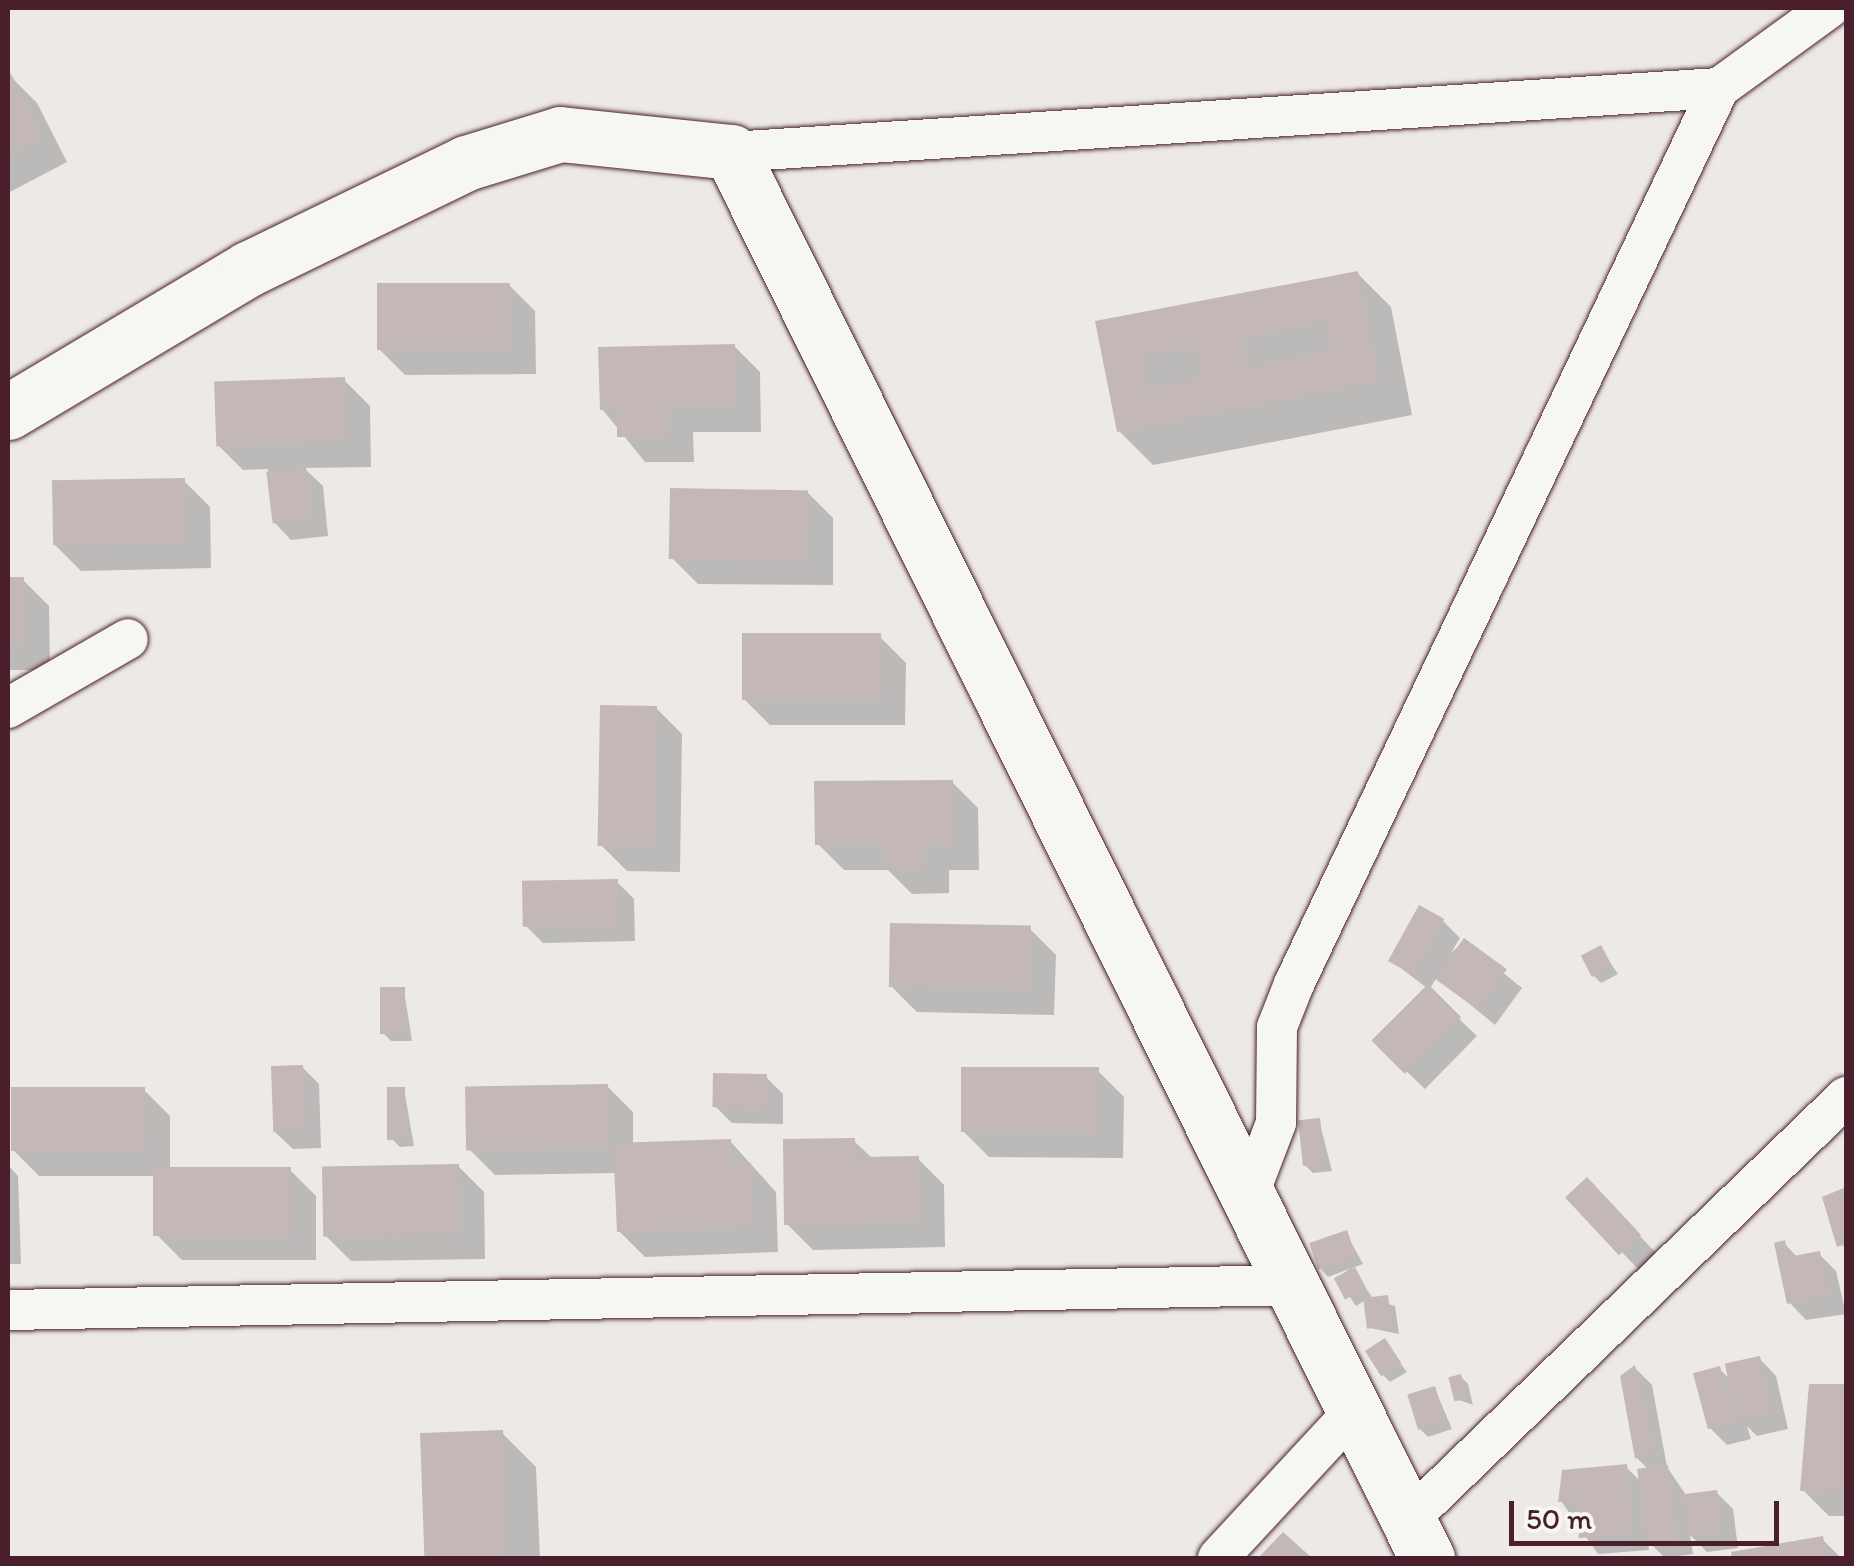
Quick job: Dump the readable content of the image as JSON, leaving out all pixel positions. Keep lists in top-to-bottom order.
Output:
{
  "scale_bar": "50 m"
}
